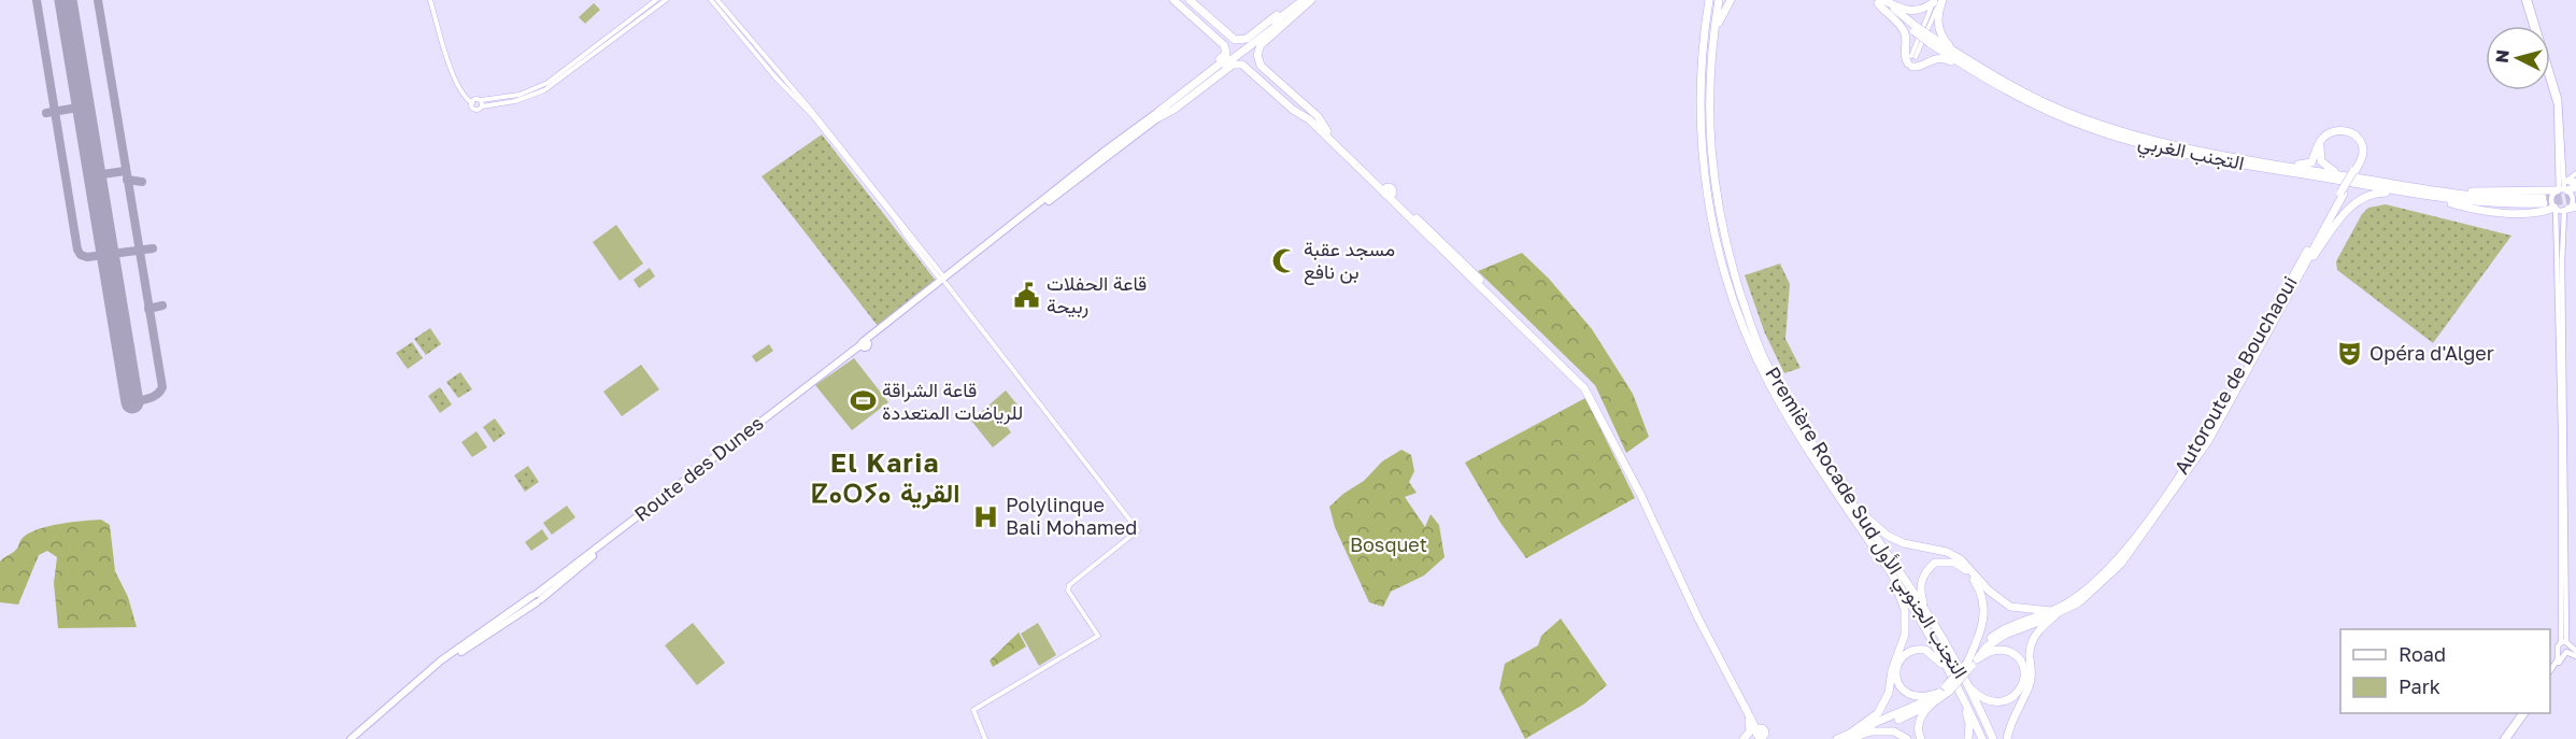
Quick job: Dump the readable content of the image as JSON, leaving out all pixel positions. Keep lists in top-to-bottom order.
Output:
{
  "streets": {
    "highway": [
      "التجنب الغربي",
      "Autoroute de Bouchaoui",
      "Route des Dunes",
      "Première Rocade Sud التجنب الجنوبي الأول"
    ]
  },
  "districts": ["El Karia ⵇⴰⵔⵢⴰ القرية"],
  "parks": ["Bosquet"],
  "places": {
    "mosque": ["مسجد عقبة بن نافع"],
    "public building": ["قاعة الحفلات ربيحة"],
    "theatre": ["Opéra d'Alger"],
    "sports": ["قاعة الشراقة للرياضات المتعددة"],
    "hospital": ["Polylinque Bali Mohamed"]
  },
  "legend": ["Road", "Park"],
  "north": "left"
}
